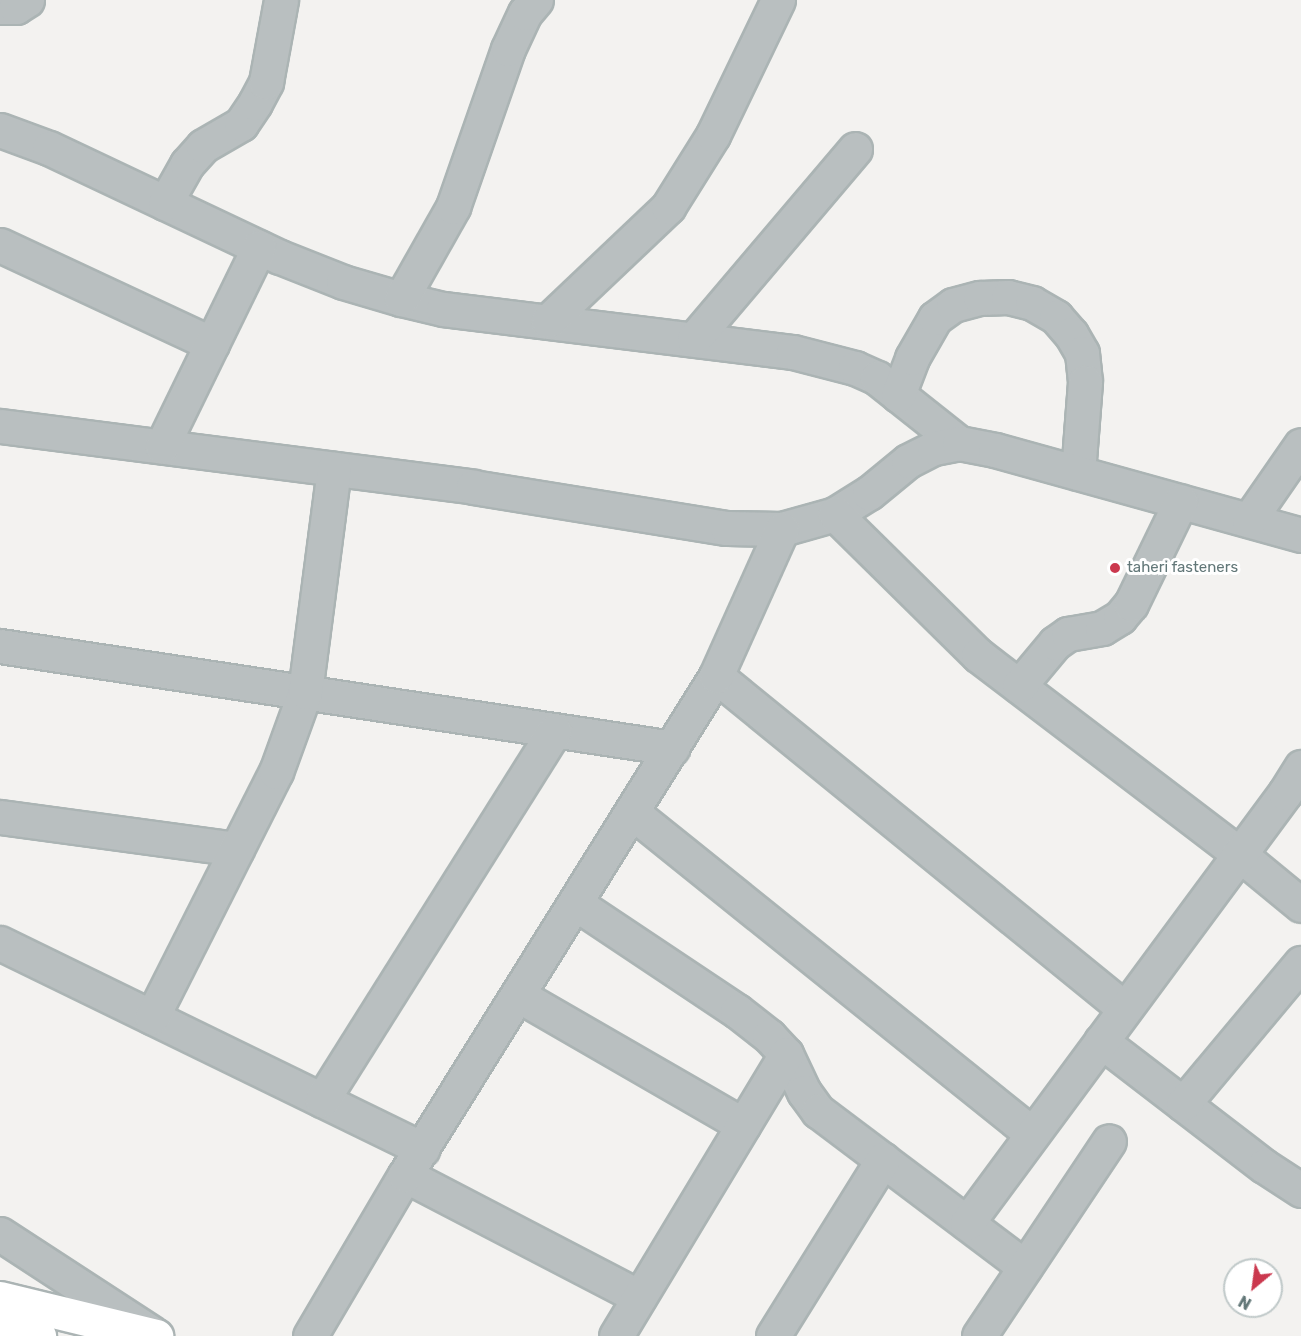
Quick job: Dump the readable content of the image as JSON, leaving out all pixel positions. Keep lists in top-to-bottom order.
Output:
{
  "places": ["taheri fasteners"],
  "north": "bottom left"
}
